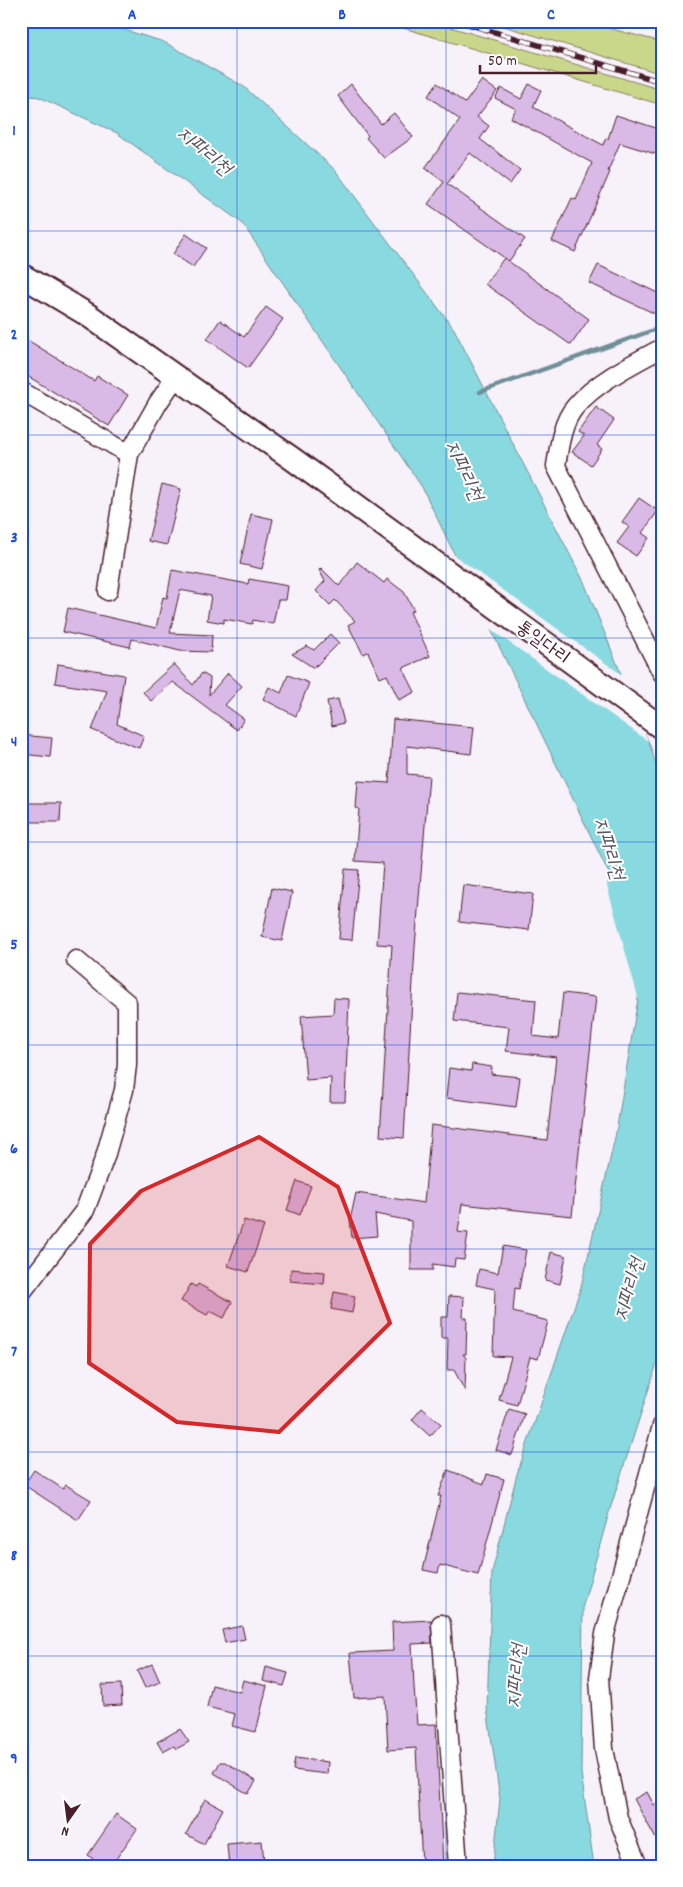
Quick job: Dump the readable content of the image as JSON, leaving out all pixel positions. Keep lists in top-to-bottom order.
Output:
{
  "streets": {
    "main road": ["통일다리"]
  },
  "water": ["지파리천"],
  "scale_bar": "50 m",
  "north": "bottom",
  "grid": {
    "columns": ["A", "B", "C"],
    "rows": [
      "1",
      "2",
      "3",
      "4",
      "5",
      "6",
      "7",
      "8",
      "9"
    ]
  }
}
